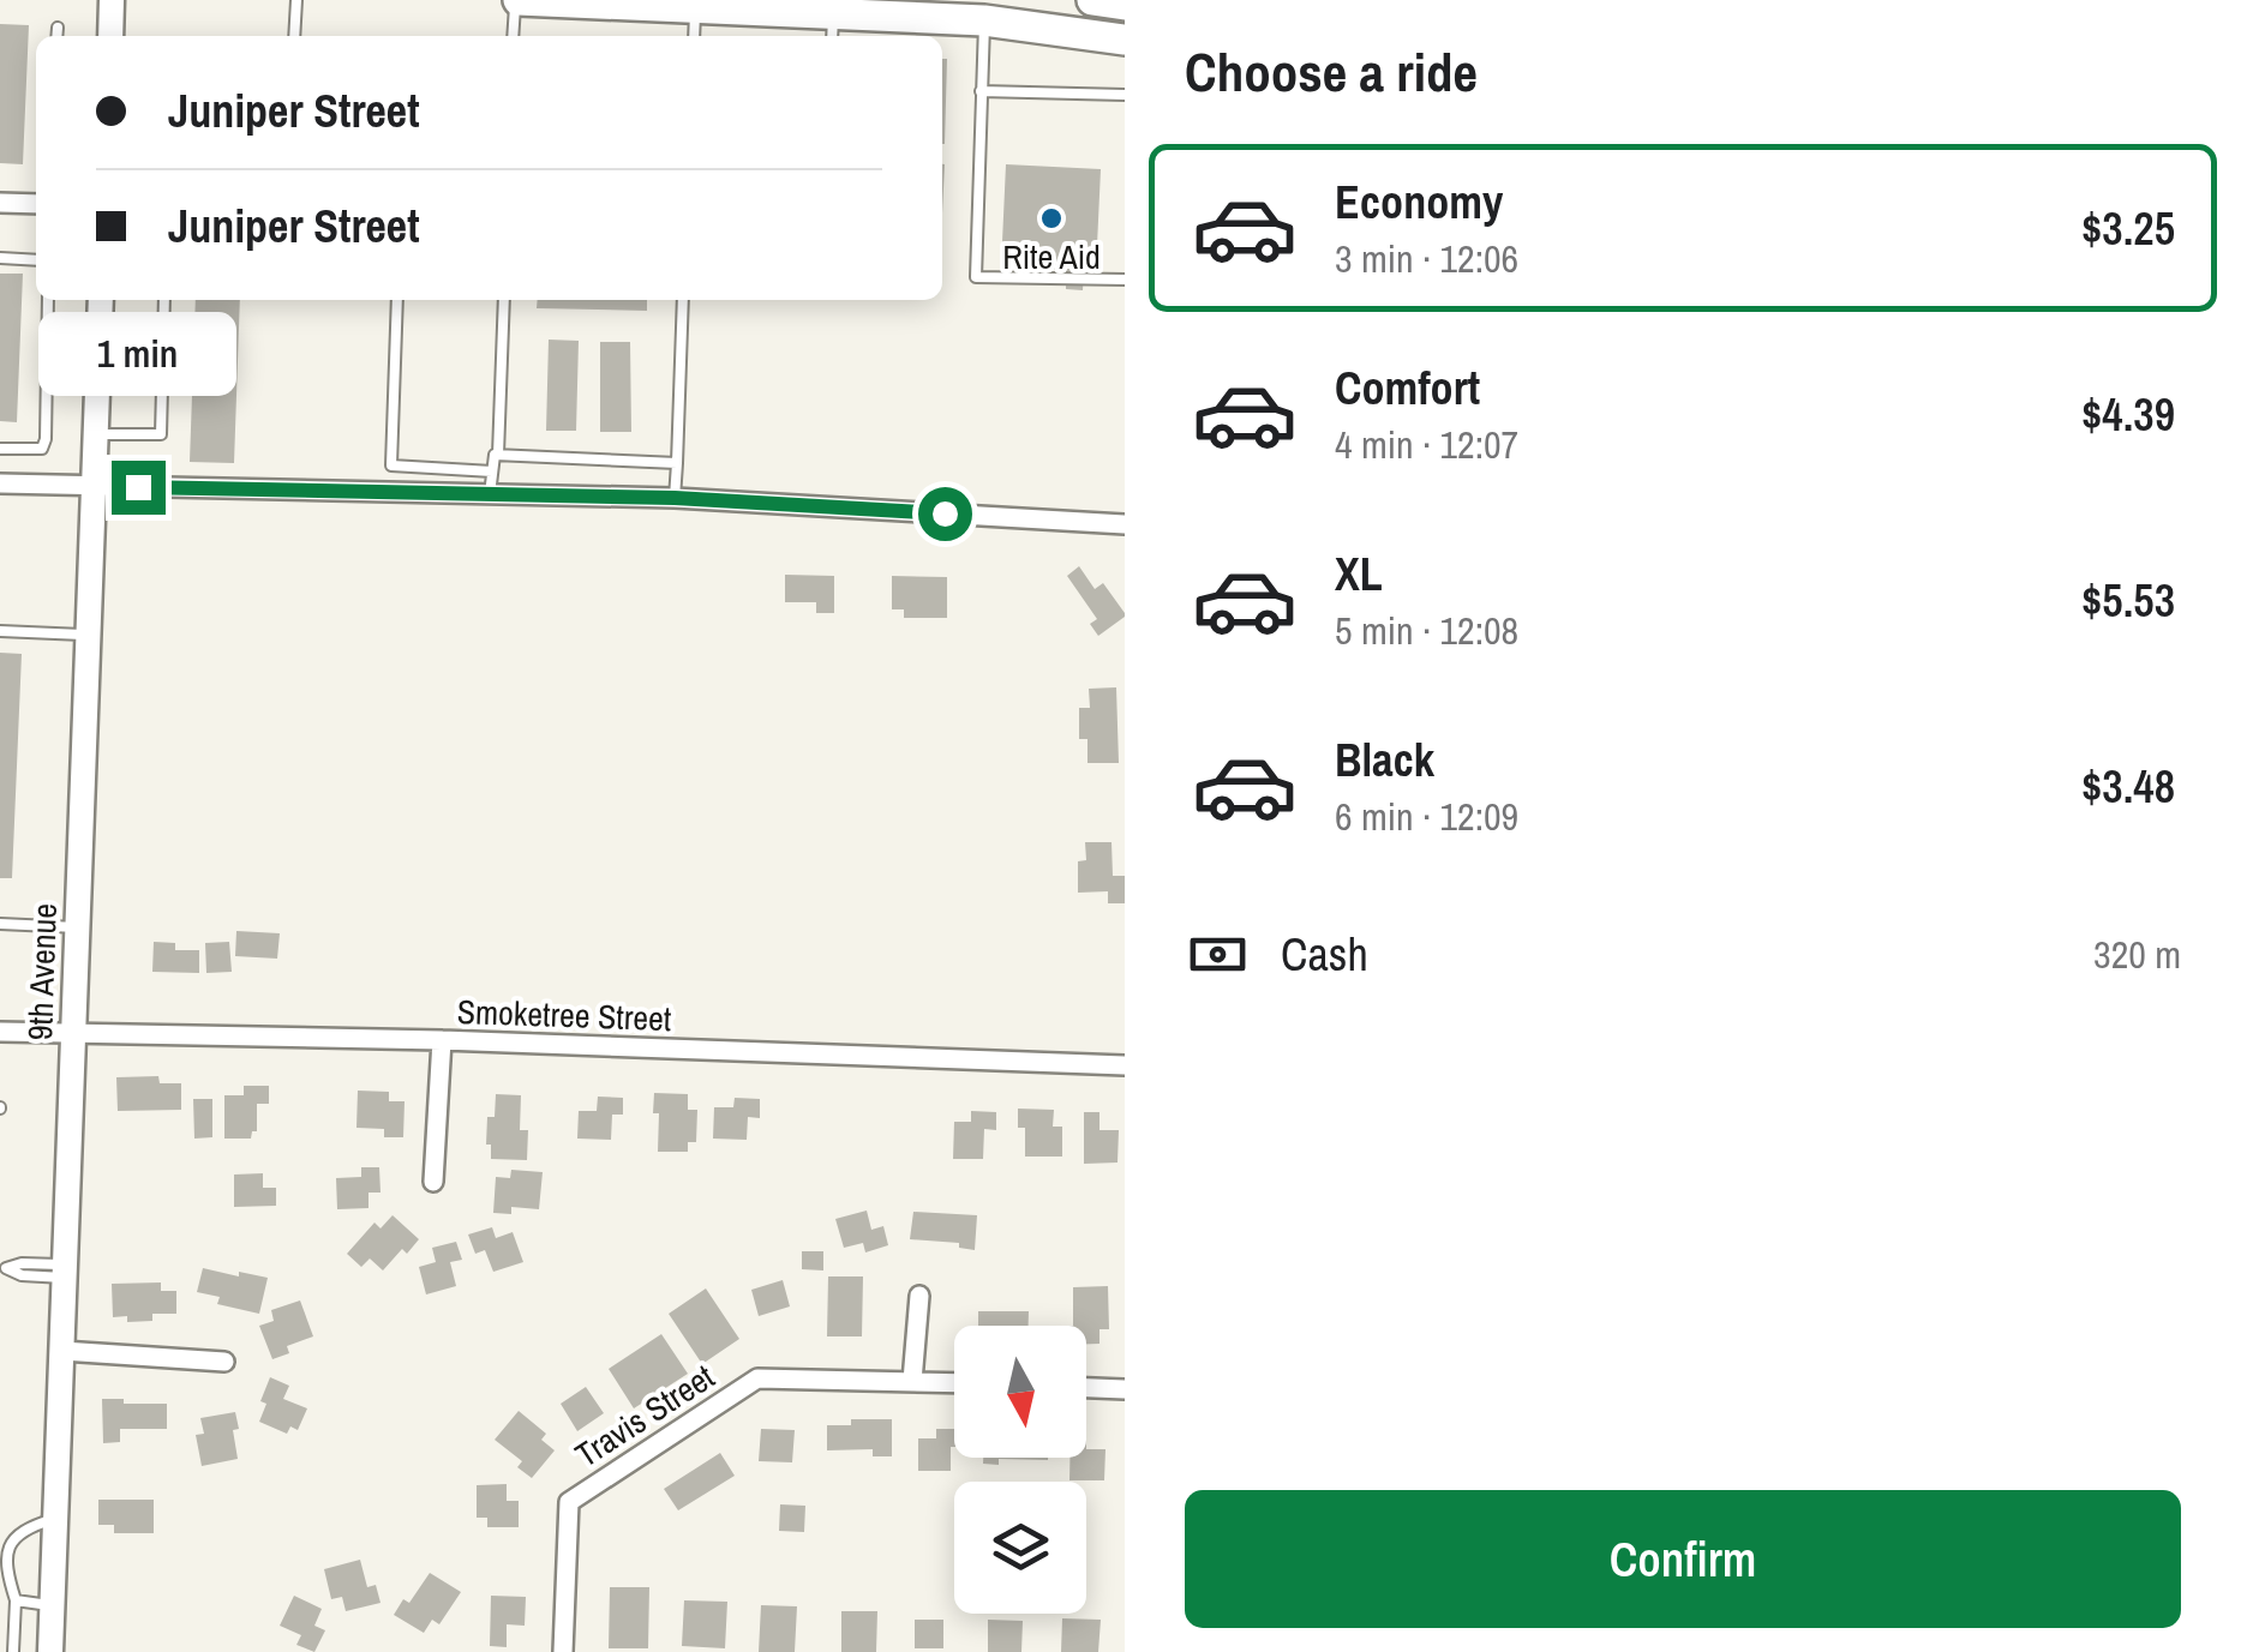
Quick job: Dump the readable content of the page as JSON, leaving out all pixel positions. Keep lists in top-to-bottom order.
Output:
{
  "streets": {
    "street": ["9th Avenue", "Smoketree Street", "Travis Street"]
  },
  "crossings": [
    ["9th Avenue", "Smoketree Street"]
  ],
  "places": ["Rite Aid"],
  "north": "bottom",
  "page": {
    "heading": "Choose a ride",
    "banner": ["Juniper Street", "Juniper Street"],
    "list": [
      {
        "name": "Economy",
        "note": "3 min · 12:06",
        "value": "$3.25"
      },
      {
        "name": "Comfort",
        "note": "4 min · 12:07",
        "value": "$4.39"
      },
      {
        "name": "XL",
        "note": "5 min · 12:08",
        "value": "$5.53"
      },
      {
        "name": "Black",
        "note": "6 min · 12:09",
        "value": "$3.48"
      }
    ],
    "bubble": "1 min",
    "pay": ["Cash", "320 m"],
    "buttons": "Confirm"
  }
}
